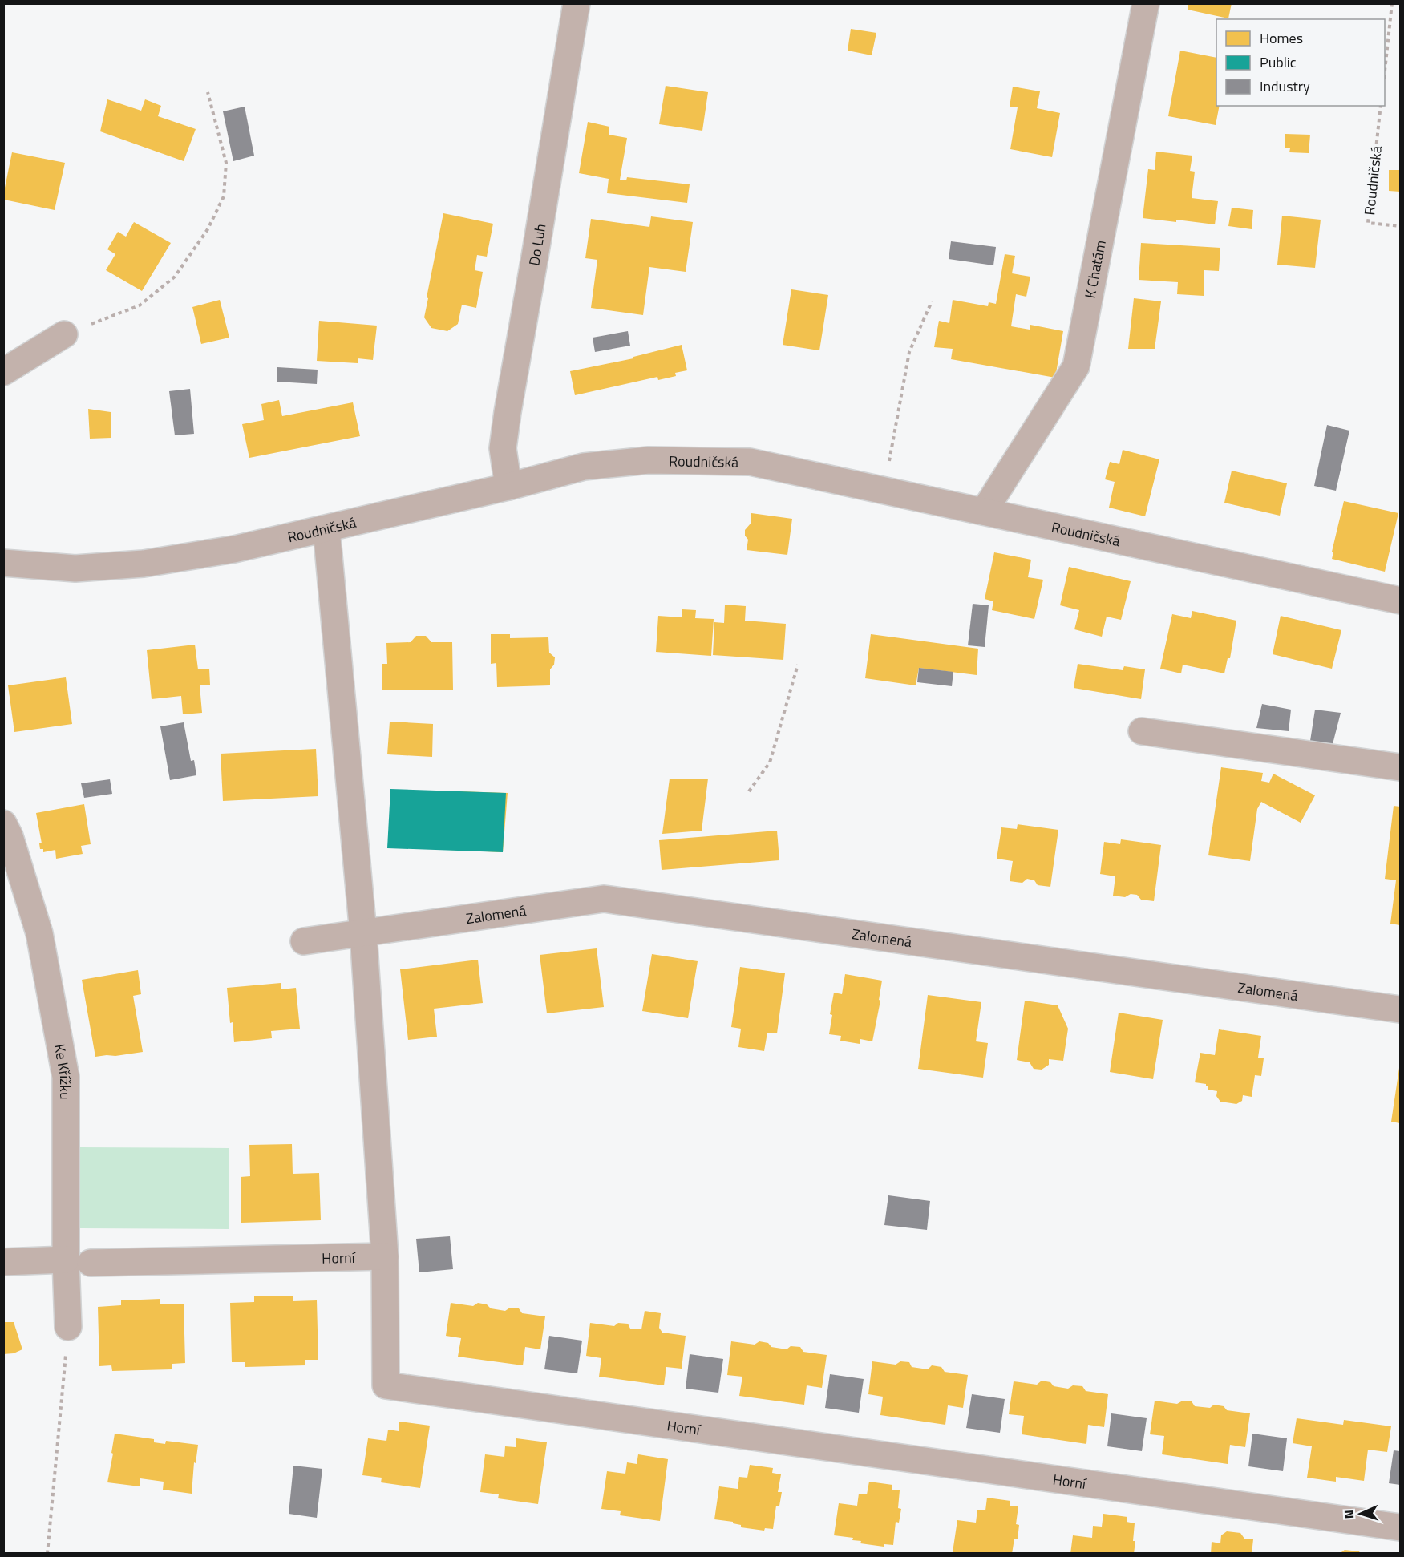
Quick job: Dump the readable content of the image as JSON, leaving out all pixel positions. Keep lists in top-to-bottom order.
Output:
{
  "streets": {
    "street": [
      "Roudničská",
      "Do Luh",
      "K Chatám",
      "Zalomená",
      "Ke Křížku",
      "Horní"
    ]
  },
  "crossings": [
    ["Roudničská", "Do Luh"],
    ["Roudničská", "K Chatám"],
    ["Ke Křížku", "Horní"]
  ],
  "legend": ["Homes", "Public", "Industry"],
  "north": "left"
}
